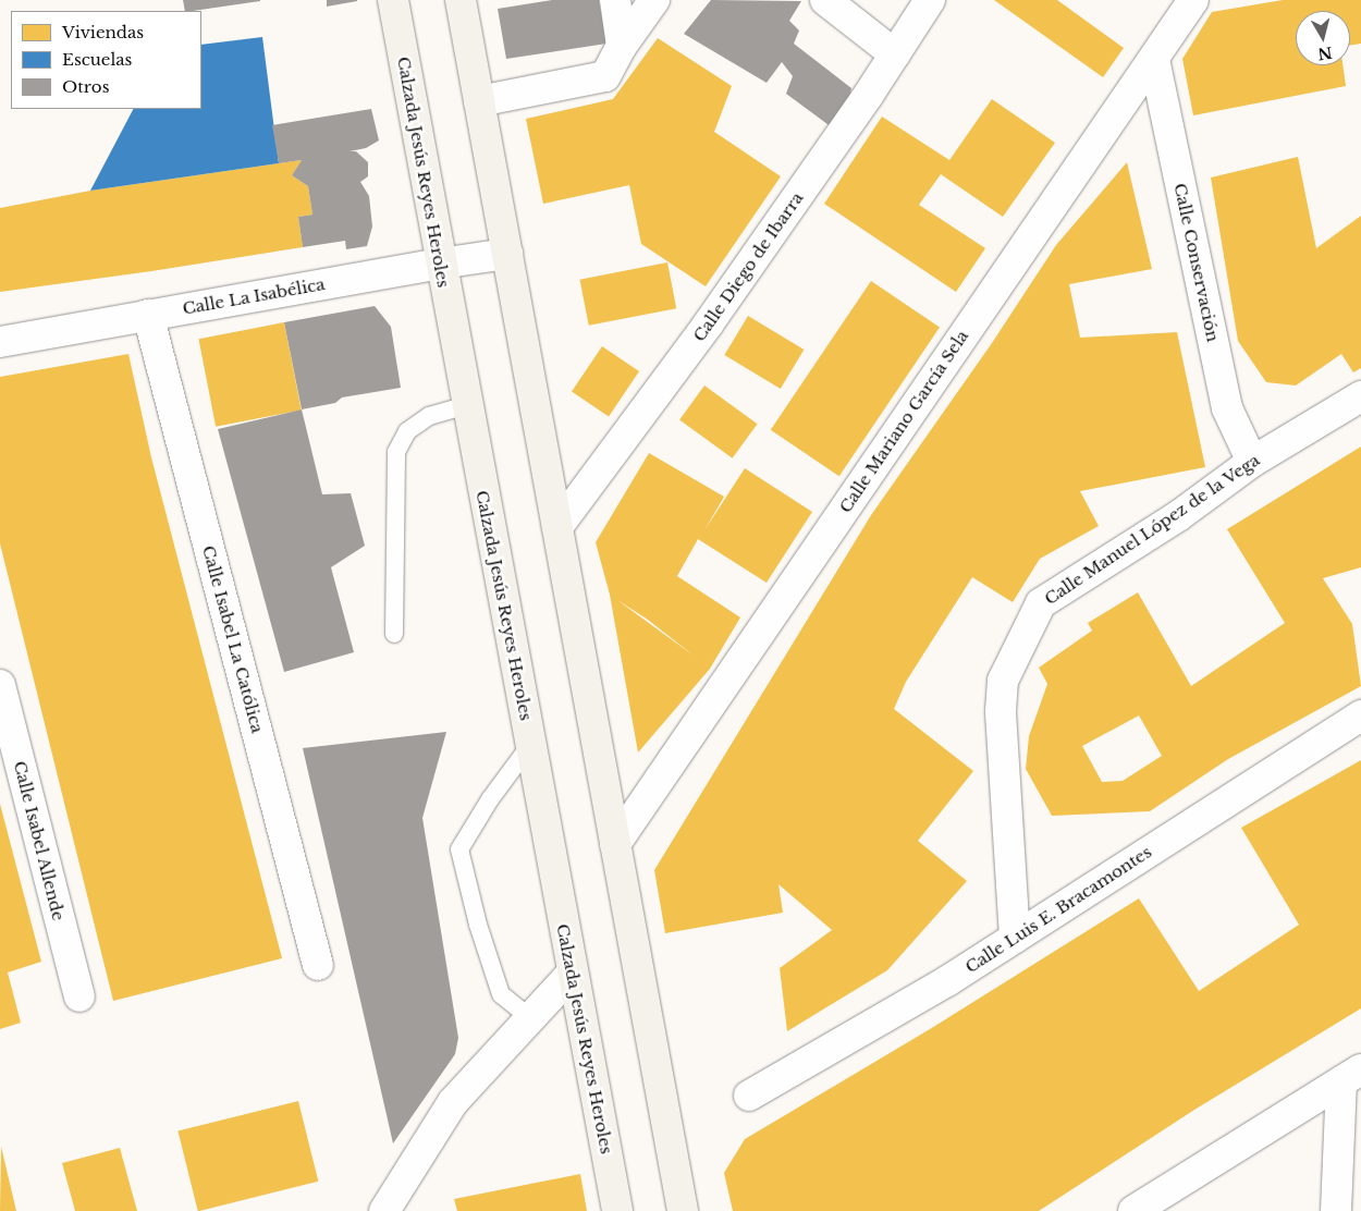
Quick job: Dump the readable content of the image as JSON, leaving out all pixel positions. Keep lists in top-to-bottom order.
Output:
{
  "streets": {
    "street": [
      "Calzada Jesús Reyes Heroles",
      "Calle Conservación",
      "Calle Diego de Ibarra",
      "Calle La Isabélica",
      "Calle Mariano García Sela",
      "Calle Manuel López de la Vega",
      "Calle Isabel La Católica",
      "Calle Isabel Allende",
      "Calle Luis E. Bracamontes"
    ]
  },
  "crossings": [
    ["Calzada Jesús Reyes Heroles", "Calle La Isabélica"],
    ["Calle Conservación", "Calle Mariano García Sela"],
    ["Calle Conservación", "Calle Manuel López de la Vega"],
    ["Calle La Isabélica", "Calle Isabel La Católica"],
    ["Calle Manuel López de la Vega", "Calle Luis E. Bracamontes"]
  ],
  "legend": ["Viviendas", "Escuelas", "Otros"],
  "north": "bottom"
}
